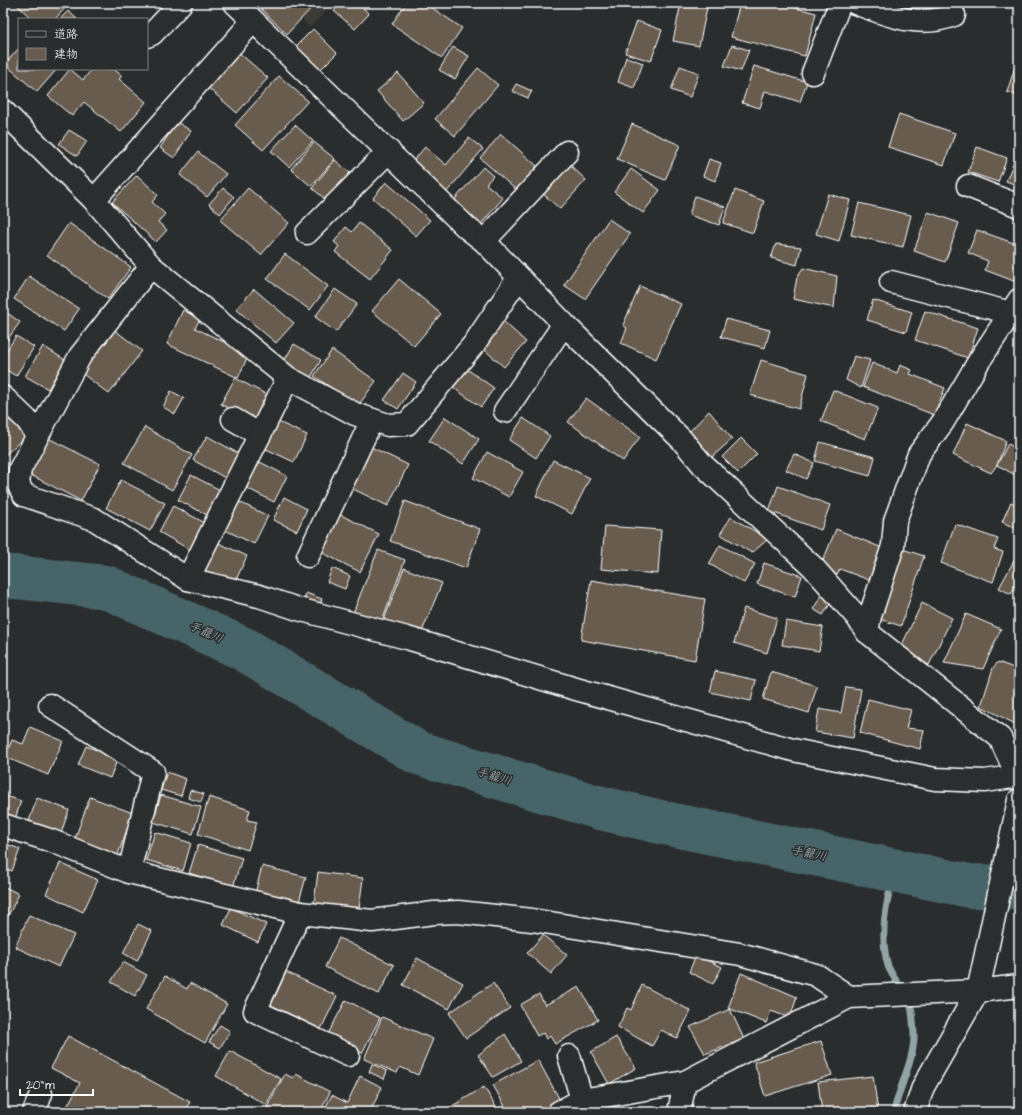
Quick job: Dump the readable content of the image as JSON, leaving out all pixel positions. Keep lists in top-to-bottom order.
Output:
{
  "water": ["手籠川"],
  "legend": ["道路", "建物"],
  "scale_bar": "20 m"
}
